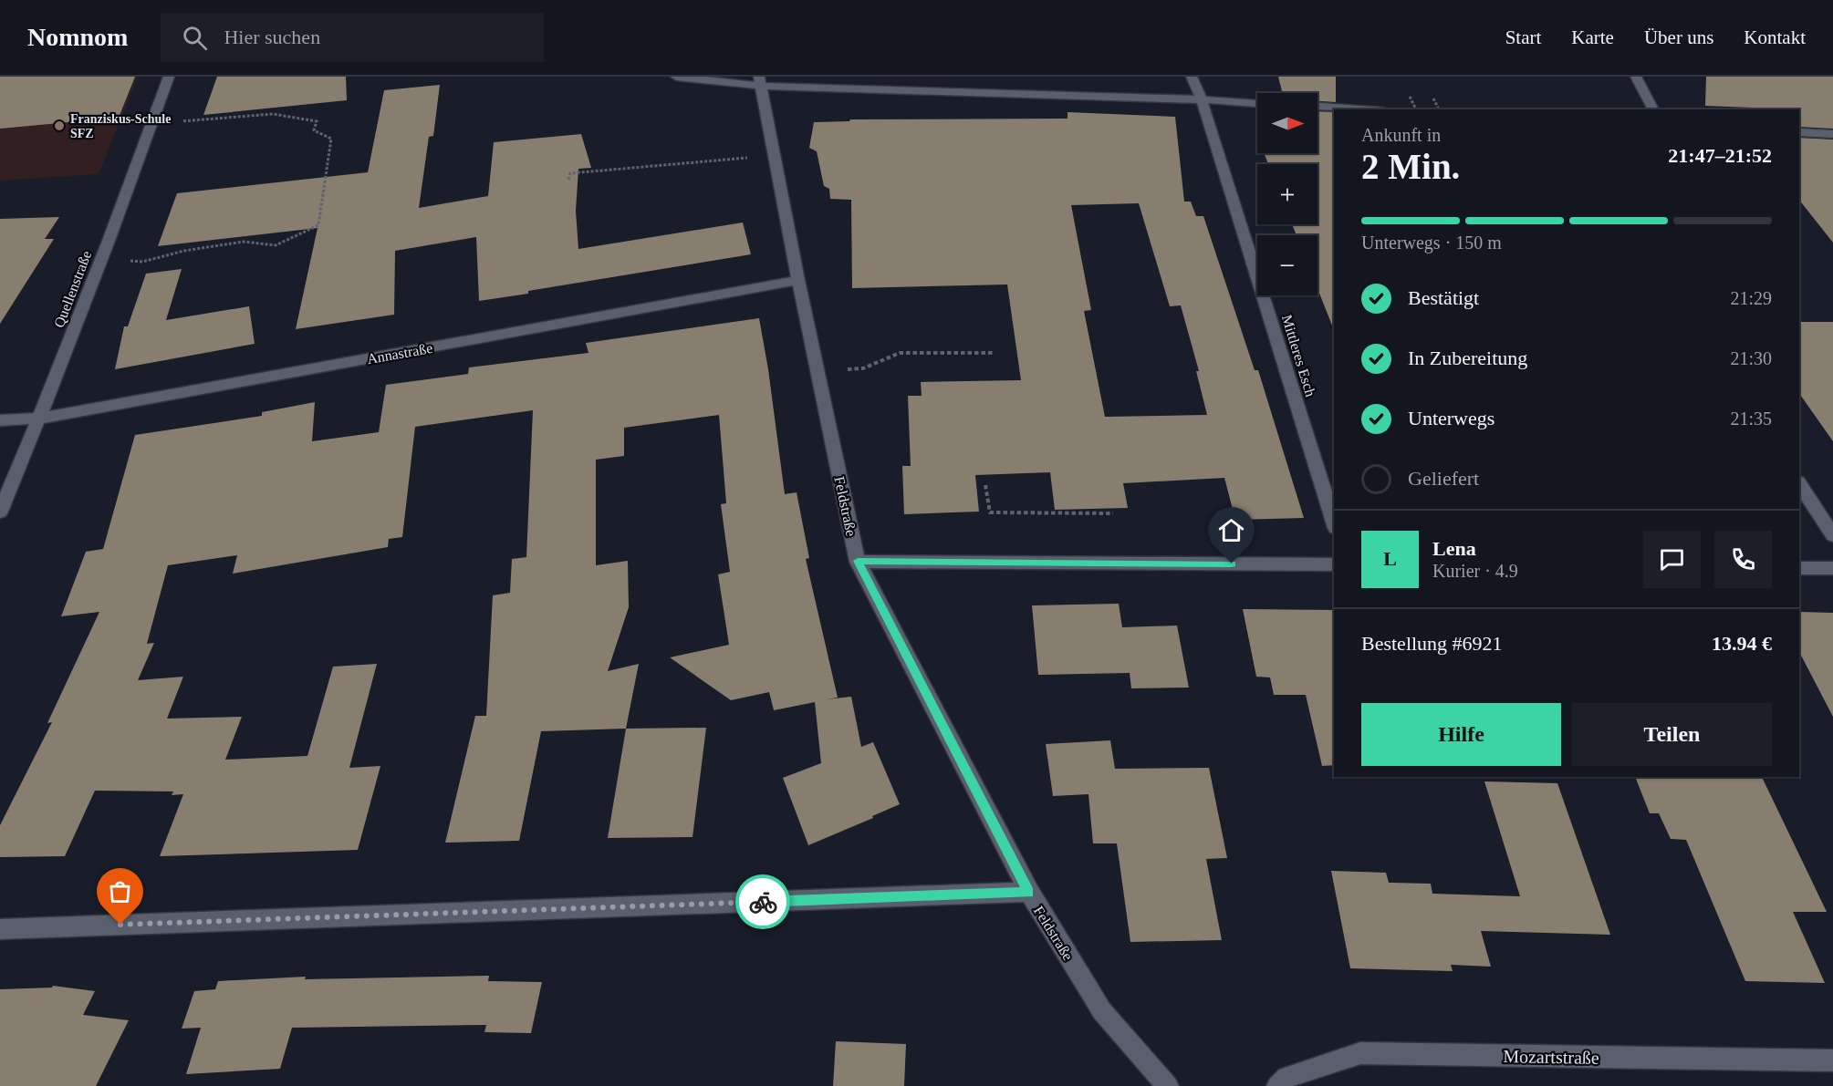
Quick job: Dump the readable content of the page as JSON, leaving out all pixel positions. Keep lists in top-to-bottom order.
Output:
{
  "streets": {
    "street": [
      "Quellenstraße",
      "Annastraße",
      "Mittleres Esch",
      "Feldstraße",
      "Mozartstraße"
    ]
  },
  "crossings": [
    ["Quellenstraße", "Annastraße"],
    ["Annastraße", "Feldstraße"]
  ],
  "places": ["Franziskus-Schule SFZ"],
  "north": "right",
  "page": {
    "header": "Nomnom",
    "search": "Hier suchen",
    "nav": [
      "Start",
      "Karte",
      "Über uns",
      "Kontakt"
    ],
    "map_buttons": ["+", "−"],
    "heading": ["2 Min.", "Ankunft in", "21:47–21:52"],
    "panel": [
      "Lena",
      "Kurier · 4.9",
      "Bestellung #6921",
      "13.94 €"
    ],
    "bar": "Unterwegs · 150 m",
    "list": [
      ["Bestätigt", "21:29"],
      ["In Zubereitung", "21:30"],
      ["Unterwegs", "21:35"],
      "Geliefert"
    ],
    "round": "L",
    "buttons": ["Hilfe", "Teilen"]
  }
}
